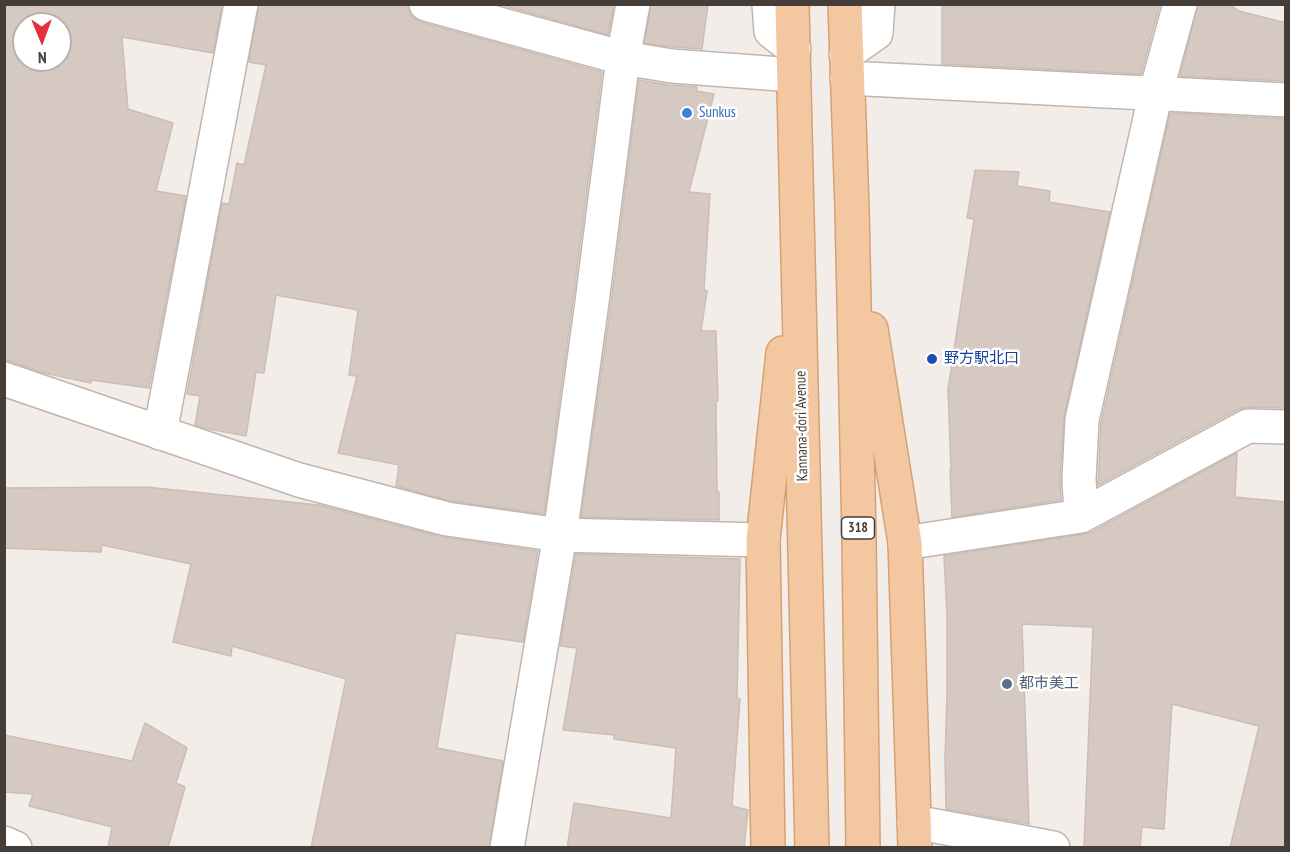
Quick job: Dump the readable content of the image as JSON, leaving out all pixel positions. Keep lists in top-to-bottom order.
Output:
{
  "streets": {
    "main road": ["Kannana-dori Avenue", "318"]
  },
  "places": ["Sunkus", "野方駅北口", "都市美工"],
  "north": "bottom"
}
